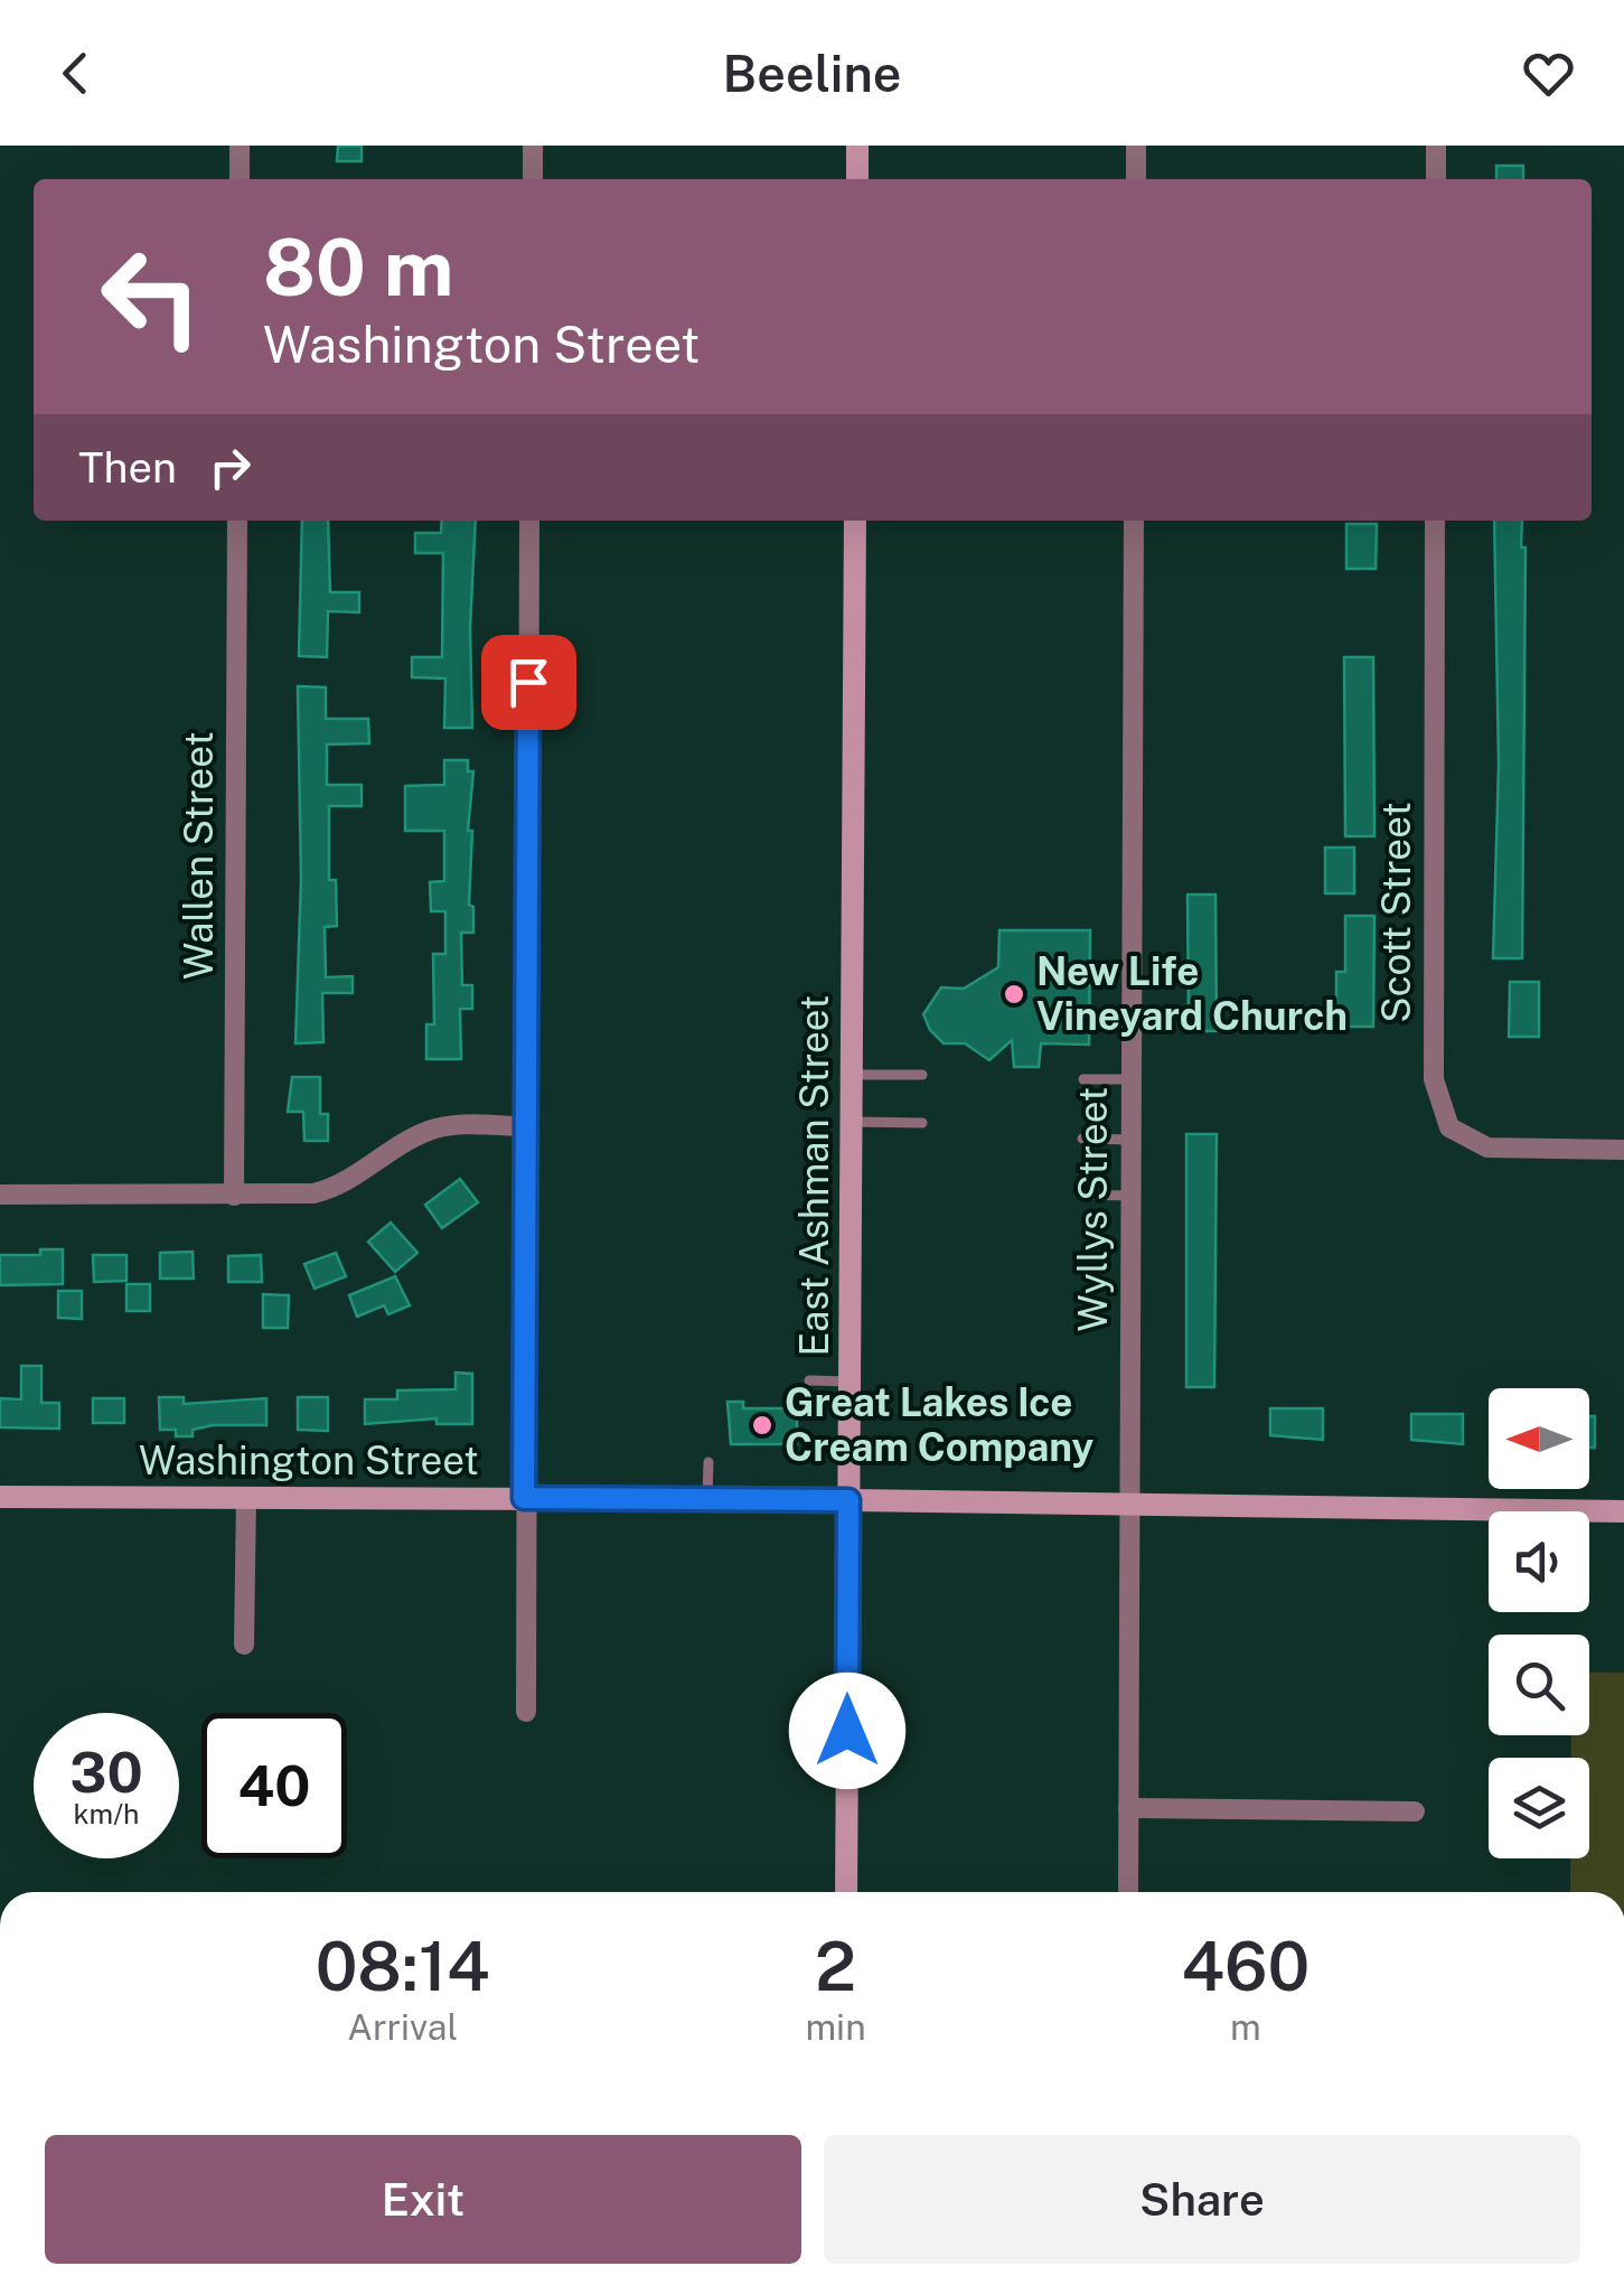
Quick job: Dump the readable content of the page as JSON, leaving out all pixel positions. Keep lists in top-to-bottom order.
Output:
{
  "streets": {
    "street": [
      "Wallen Street",
      "Scott Street",
      "East Ashman Street",
      "Wyllys Street",
      "Washington Street"
    ]
  },
  "crossings": [
    ["East Ashman Street", "Washington Street"],
    ["Wyllys Street", "Washington Street"]
  ],
  "places": ["New Life Vineyard Church", "Great Lakes Ice Cream Company"],
  "north": "left",
  "page": {
    "header": "Beeline",
    "turn": ["80 m", "Washington Street"],
    "then": "Then",
    "speed": "30 km/h",
    "limit": "40",
    "eta": [
      "08:14",
      "Arrival",
      "2",
      "min",
      "460",
      "m"
    ],
    "buttons": ["Exit", "Share"]
  }
}
